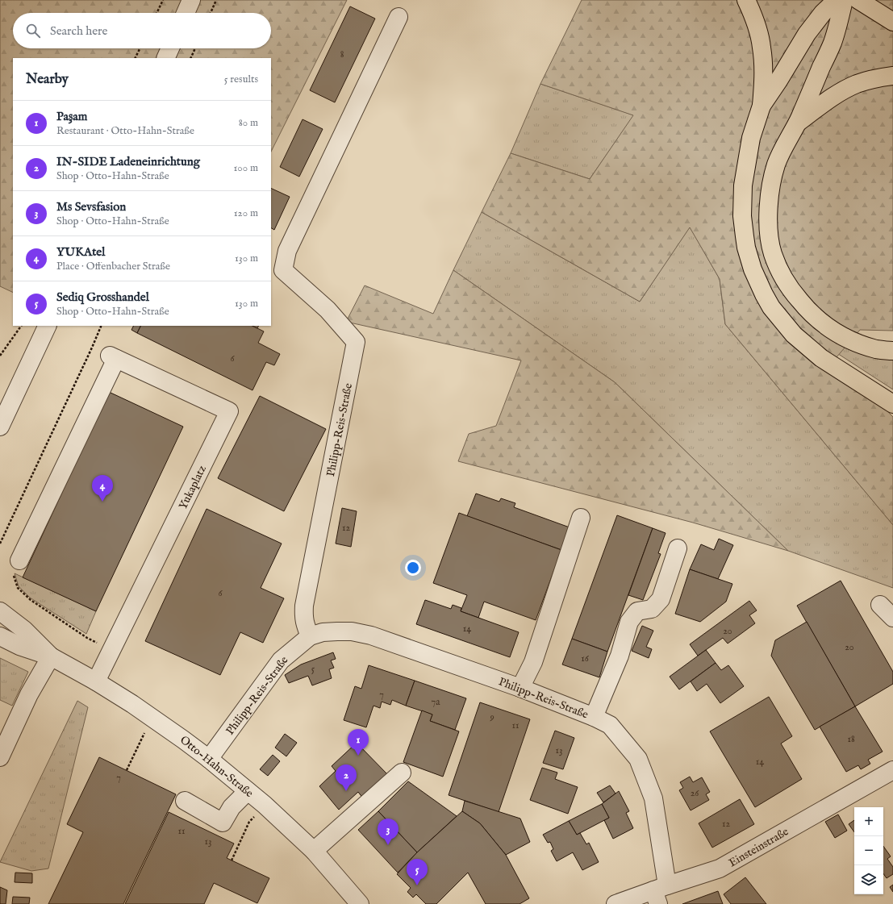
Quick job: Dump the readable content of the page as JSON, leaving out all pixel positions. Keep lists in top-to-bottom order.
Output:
{
  "streets": {
    "street": [
      "Philipp-Reis-Straße",
      "Yukaplatz",
      "Otto-Hahn-Straße",
      "Einsteinstraße"
    ]
  },
  "crossings": [
    ["Philipp-Reis-Straße", "Otto-Hahn-Straße"],
    ["Philipp-Reis-Straße", "Einsteinstraße"],
    ["Yukaplatz", "Otto-Hahn-Straße"]
  ],
  "house_numbers": [
    "8",
    "6",
    "12",
    "6",
    "14",
    "20",
    "20",
    "16",
    "5",
    "7",
    "7a",
    "9",
    "11",
    "18",
    "13",
    "14",
    "7",
    "26",
    "12",
    "11",
    "13"
  ],
  "page": {
    "search": "Search here",
    "heading": ["Nearby", "5 results"],
    "list": [
      {
        "mark": "1",
        "name": "Paşam",
        "note": "Restaurant · Otto-Hahn-Straße",
        "value": "80 m"
      },
      {
        "mark": "2",
        "name": "IN-SIDE Ladeneinrichtung",
        "note": "Shop · Otto-Hahn-Straße",
        "value": "100 m"
      },
      {
        "mark": "3",
        "name": "Ms Sevsfasion",
        "note": "Shop · Otto-Hahn-Straße",
        "value": "120 m"
      },
      {
        "mark": "4",
        "name": "YUKAtel",
        "note": "Place · Offenbacher Straße",
        "value": "130 m"
      },
      {
        "mark": "5",
        "name": "Sediq Grosshandel",
        "note": "Shop · Otto-Hahn-Straße",
        "value": "130 m"
      }
    ],
    "pins": [
      "4",
      "1",
      "2",
      "3",
      "5"
    ],
    "map_buttons": ["+", "−"]
  }
}
